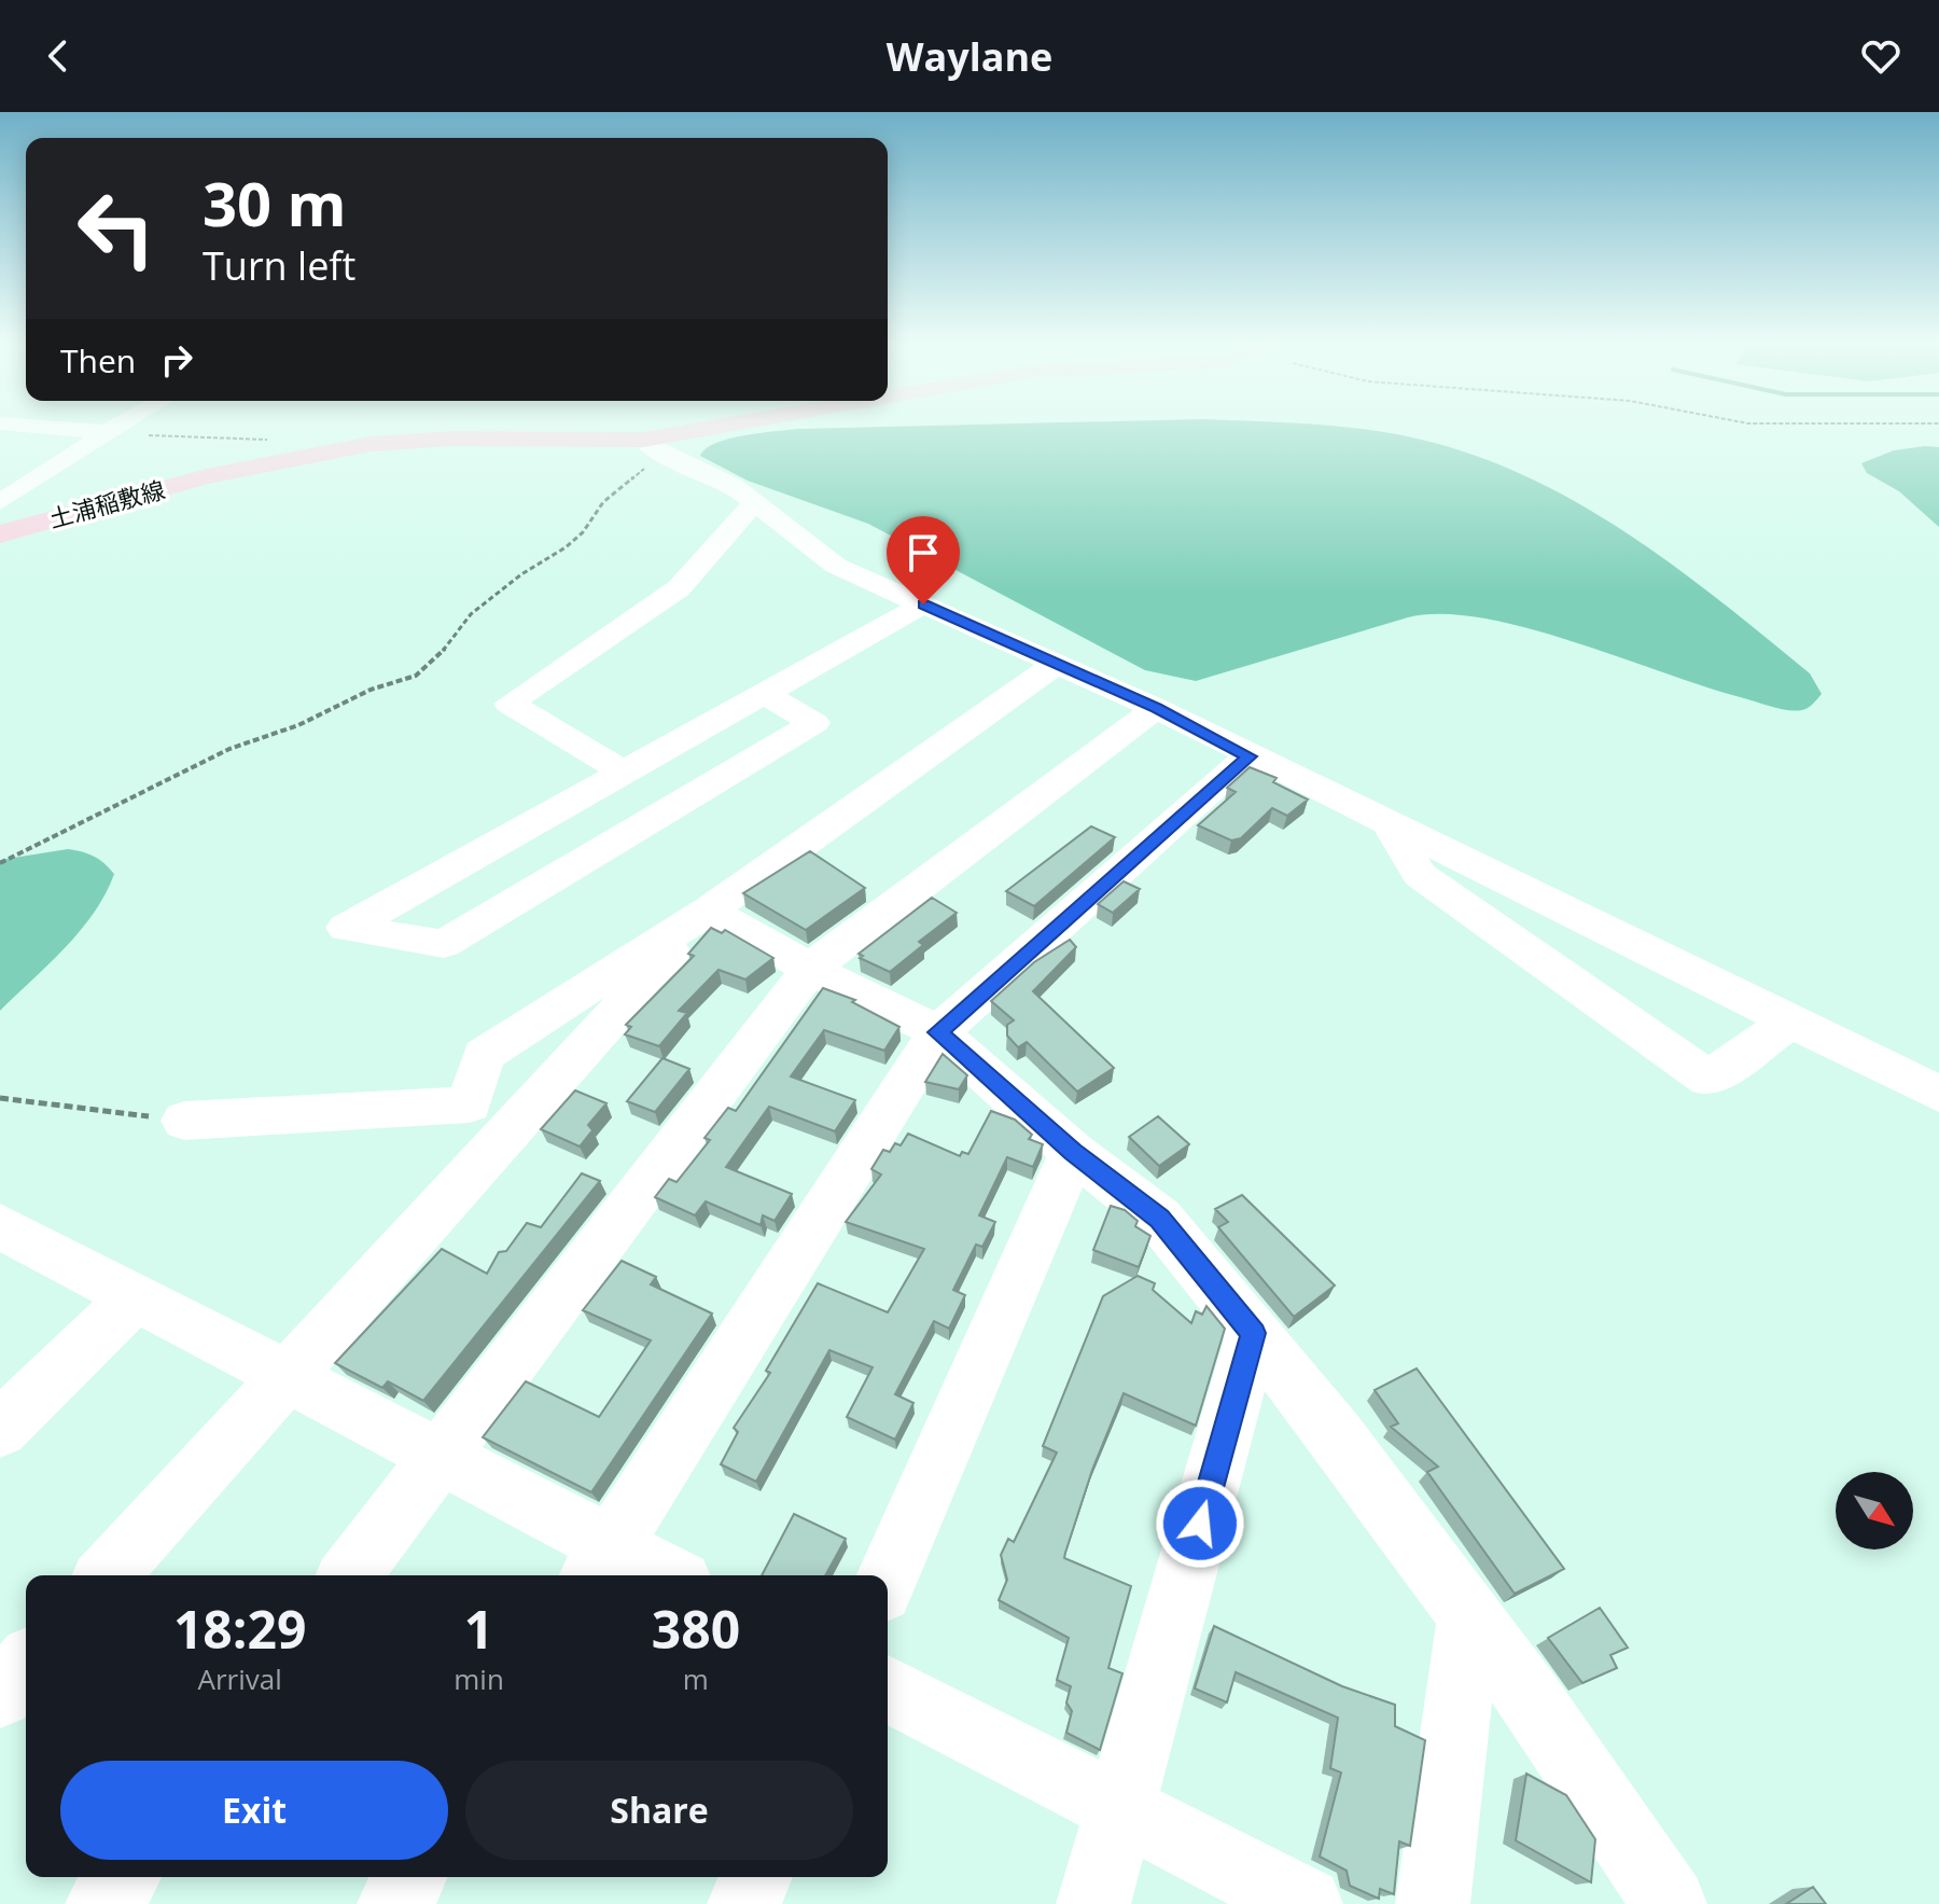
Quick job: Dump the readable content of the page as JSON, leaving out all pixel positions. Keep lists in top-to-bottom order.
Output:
{
  "streets": {
    "main road": ["土浦稲敷線"]
  },
  "north": "bottom right",
  "page": {
    "header": "Waylane",
    "turn": ["30 m", "Turn left"],
    "then": "Then",
    "eta": [
      "18:29",
      "Arrival",
      "1",
      "min",
      "380",
      "m"
    ],
    "buttons": ["Exit", "Share"]
  }
}
